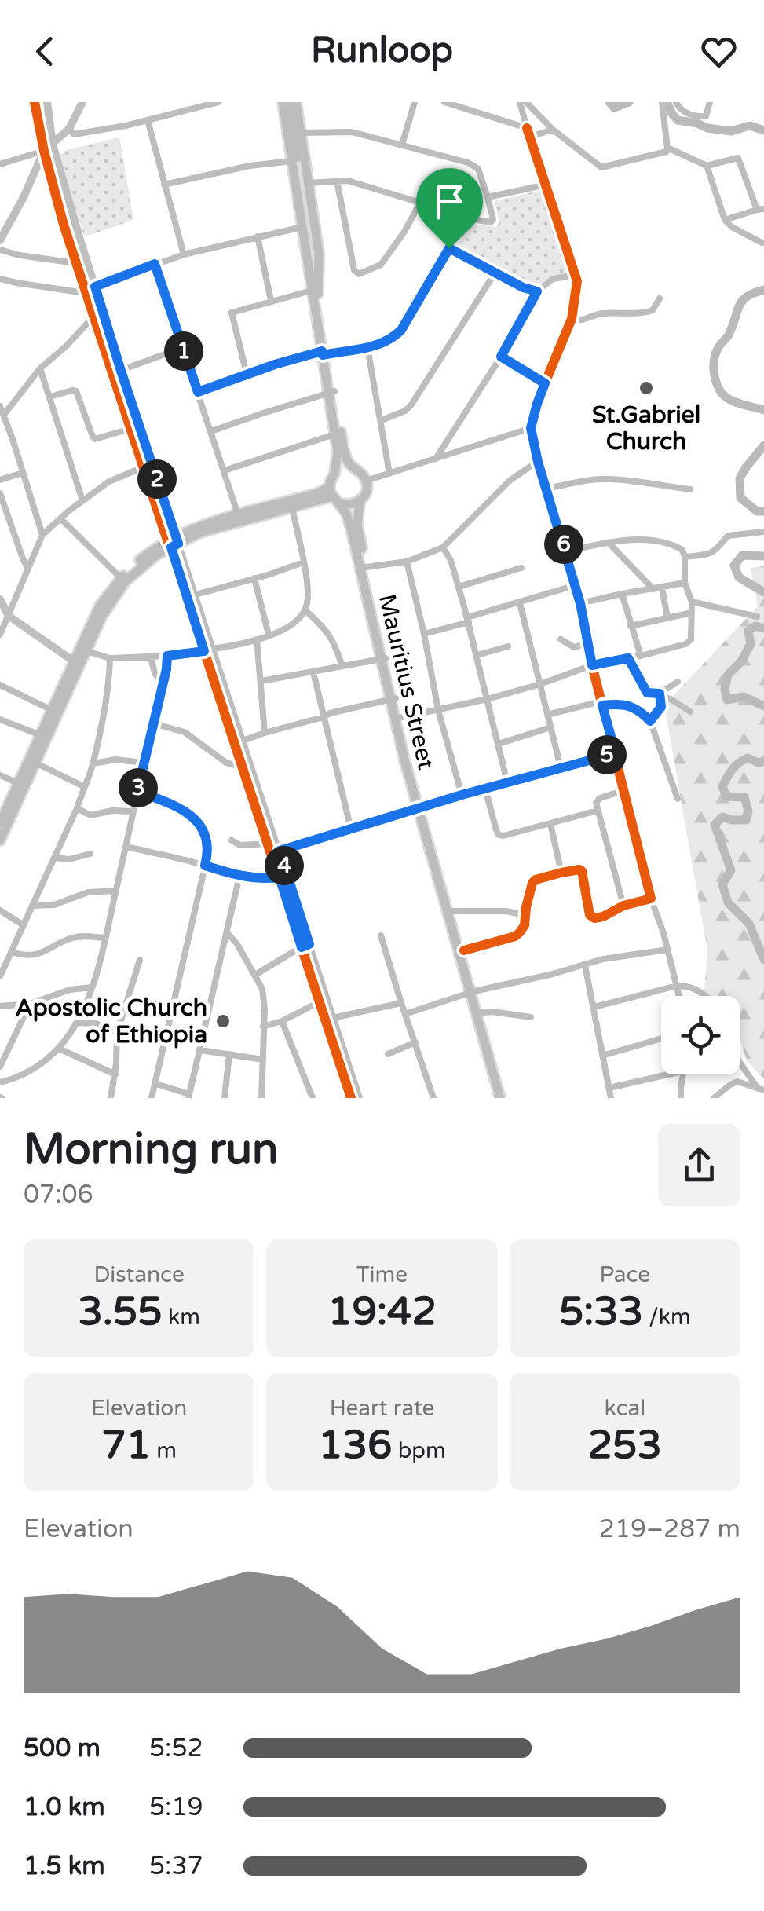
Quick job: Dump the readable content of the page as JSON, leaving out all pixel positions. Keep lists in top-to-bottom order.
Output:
{
  "streets": {
    "main road": ["Mauritius Street"]
  },
  "places": ["St.Gabriel Church", "Apostolic Church of Ethiopia"],
  "page": {
    "header": "Runloop",
    "pins": [
      "1",
      "2",
      "6",
      "5",
      "3",
      "4"
    ],
    "heading": ["Morning run", "07:06"],
    "stats": [
      ["Distance", "3.55 km"],
      ["Time", "19:42"],
      ["Pace", "5:33 /km"],
      ["Elevation", "71 m"],
      ["Heart rate", "136 bpm"],
      ["kcal", "253"]
    ],
    "chart": ["Elevation", "219–287 m"],
    "list": [
      {
        "name": "500 m",
        "note": "5:52"
      },
      {
        "name": "1.0 km",
        "note": "5:19"
      },
      {
        "name": "1.5 km",
        "note": "5:37"
      }
    ]
  }
}
